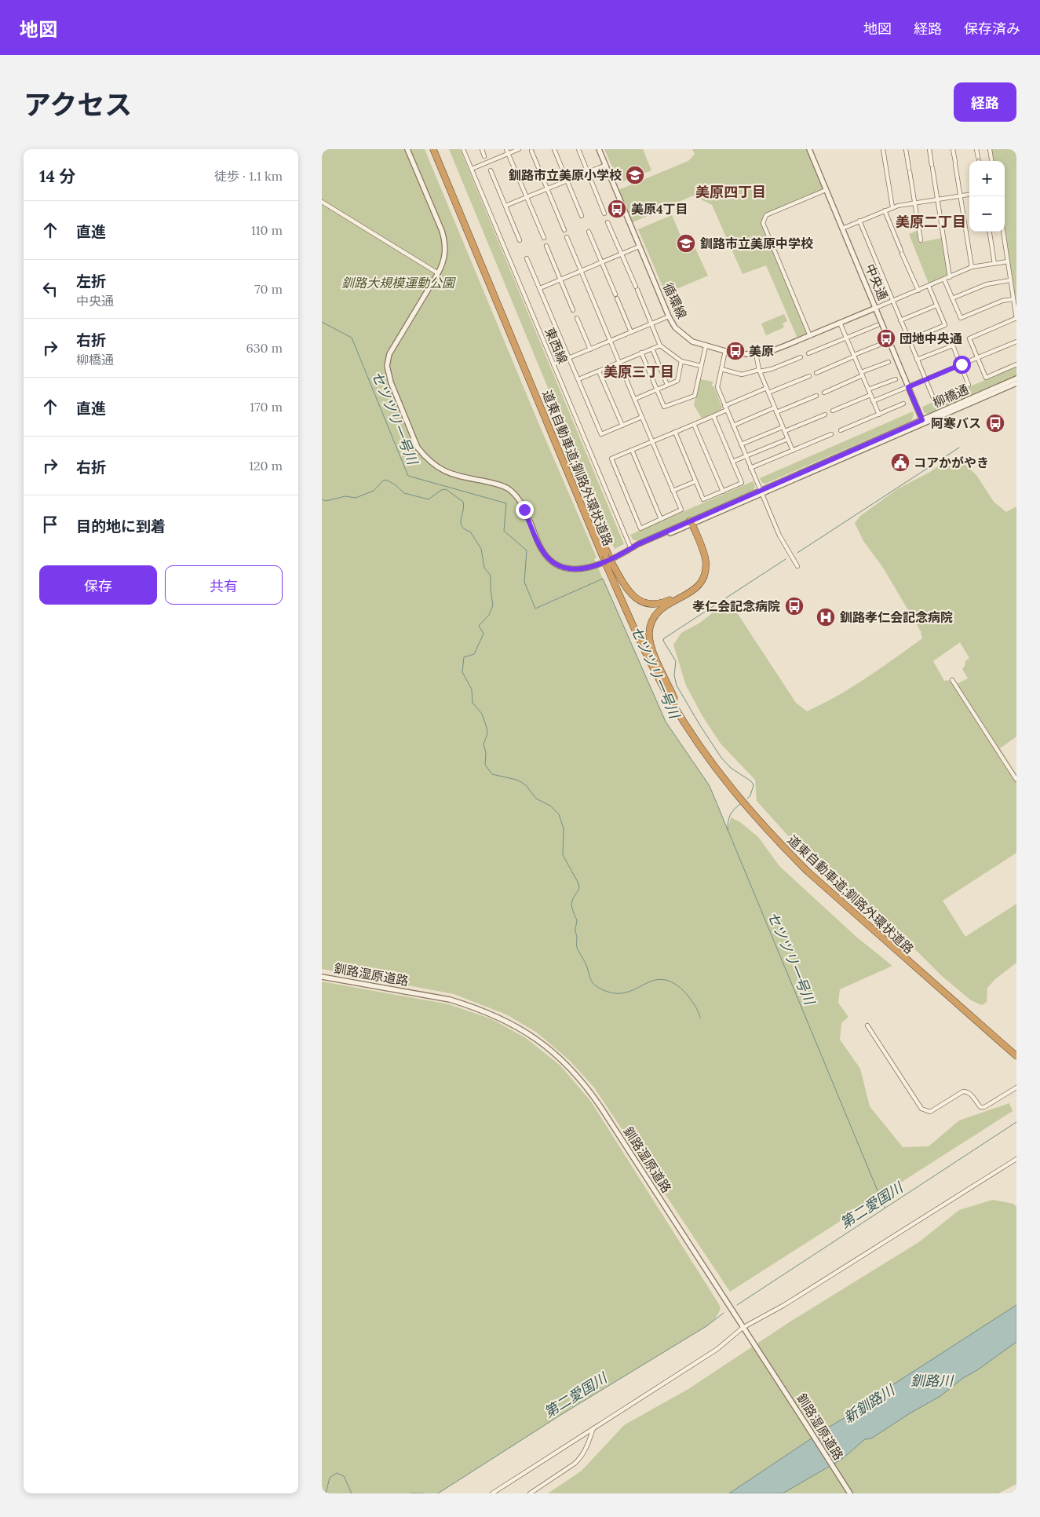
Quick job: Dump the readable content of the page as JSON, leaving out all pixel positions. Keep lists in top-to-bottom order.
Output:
{
  "streets": {
    "highway": ["道東自動車道;釧路外環状道路"],
    "street": [
      "中央通",
      "循環線",
      "東西線",
      "柳橋通",
      "釧路湿原道路"
    ]
  },
  "crossings": [
    ["中央通", "循環線"],
    ["中央通", "柳橋通"],
    ["東西線", "柳橋通"]
  ],
  "districts": ["美原四丁目", "美原二丁目", "美原三丁目"],
  "water": [
    "セツツリ一号川",
    "第二愛国川",
    "釧路川",
    "新釧路川"
  ],
  "parks": ["釧路大規模運動公園"],
  "places": {
    "school or university": ["釧路市立美原小学校", "釧路市立美原中学校"],
    "bus stop": [
      "美原4丁目",
      "団地中央通",
      "美原",
      "阿寒バス",
      "孝仁会記念病院"
    ],
    "public building": ["コアかがやき"],
    "hospital": ["釧路孝仁会記念病院"]
  },
  "page": {
    "header": "地図",
    "nav": ["地図", "経路", "保存済み"],
    "title": "アクセス",
    "buttons": [
      "経路",
      ["保存", "共有"]
    ],
    "heading": ["14 分", "徒歩 · 1.1 km"],
    "map_buttons": ["+", "−"],
    "list": [
      ["直進", "110 m"],
      ["左折", "中央通", "70 m"],
      ["右折", "柳橋通", "630 m"],
      ["直進", "170 m"],
      ["右折", "120 m"],
      "目的地に到着"
    ]
  }
}
